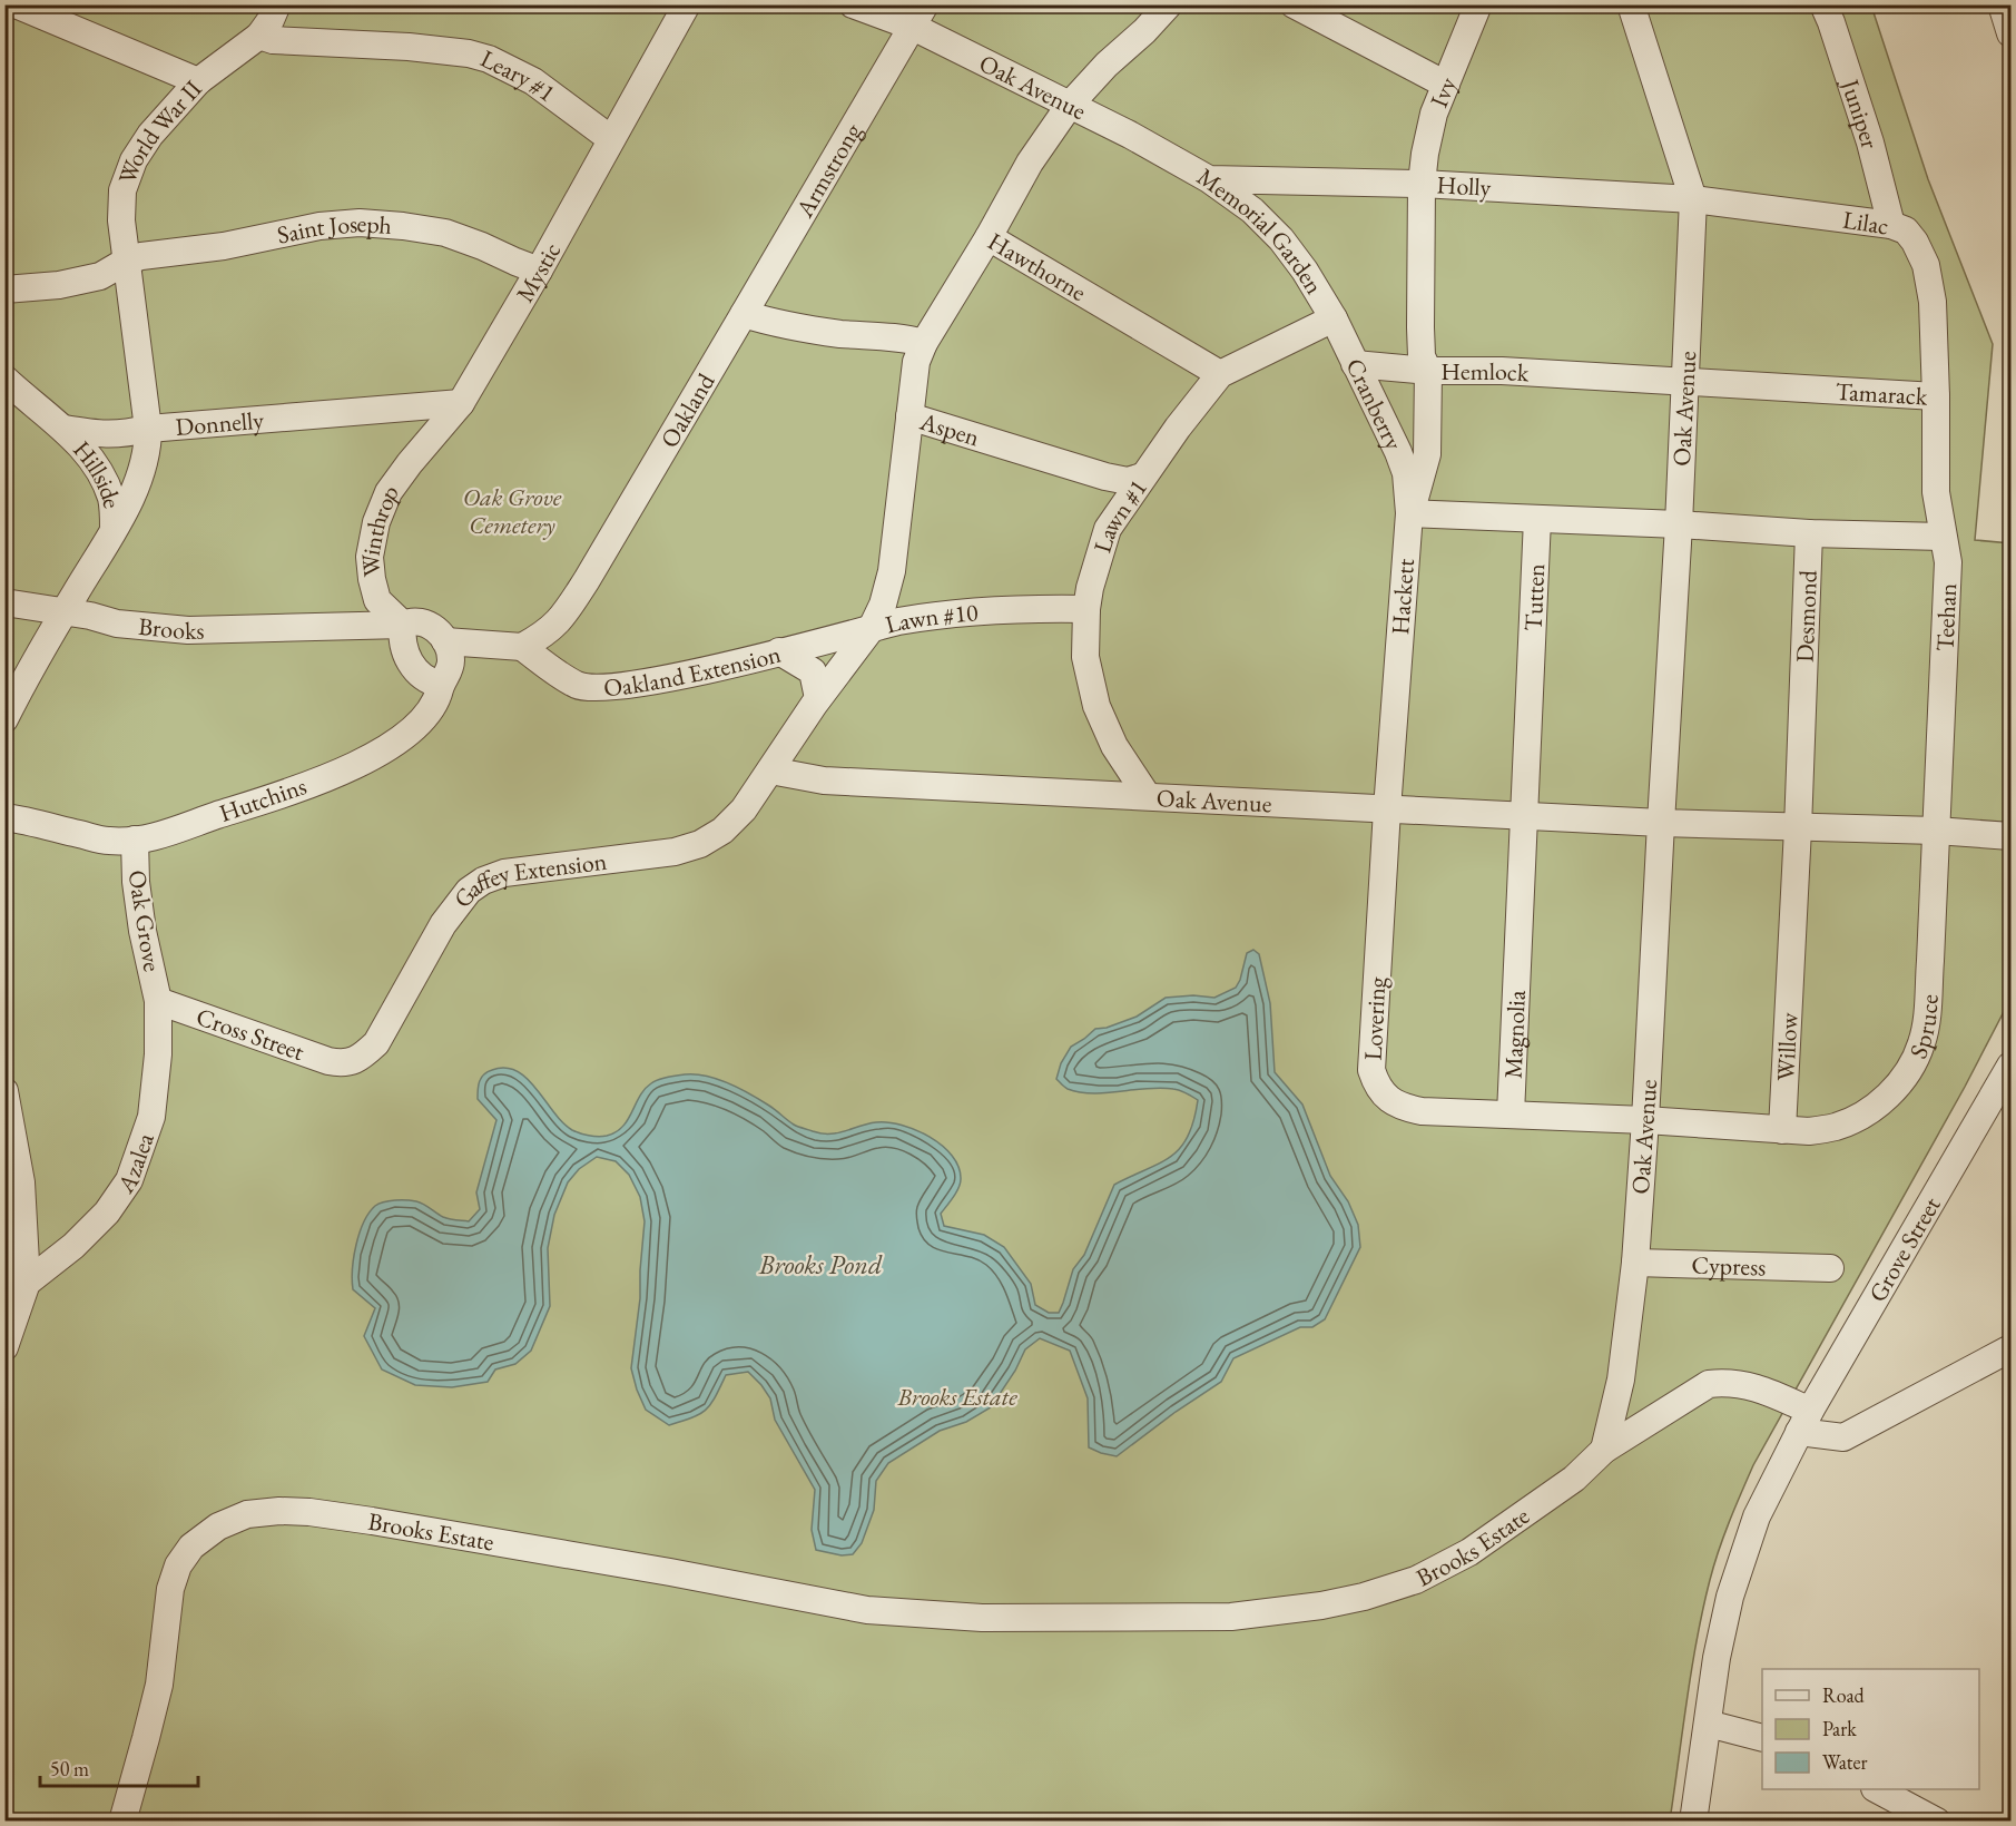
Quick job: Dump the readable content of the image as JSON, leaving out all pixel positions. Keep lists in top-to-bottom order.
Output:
{
  "streets": {
    "street": [
      "Leary #1",
      "Oak Avenue",
      "Ivy",
      "Juniper",
      "World War II",
      "Armstrong",
      "Holly",
      "Lilac",
      "Saint Joseph",
      "Memorial Garden",
      "Hawthorne",
      "Mystic",
      "Hemlock",
      "Tamarack",
      "Oakland",
      "Cranberry",
      "Donnelly",
      "Aspen",
      "Hillside",
      "Lawn #1",
      "Winthrop",
      "Hackett",
      "Tutten",
      "Desmond",
      "Teehan",
      "Lawn #10",
      "Brooks",
      "Oakland Extension",
      "Hutchins",
      "Gaffey Extension",
      "Oak Grove",
      "Lovering",
      "Spruce",
      "Cross Street",
      "Magnolia",
      "Willow",
      "Azalea",
      "Grove Street",
      "Cypress",
      "Brooks Estate"
    ]
  },
  "crossings": [
    ["Leary #1", "World War II"],
    ["Leary #1", "Mystic"],
    ["Oak Avenue", "Armstrong"],
    ["Oak Avenue", "Holly"],
    ["Oak Avenue", "Lilac"],
    ["Oak Avenue", "Memorial Garden"],
    ["Oak Avenue", "Hawthorne"],
    ["Oak Avenue", "Hemlock"],
    ["Oak Avenue", "Tamarack"],
    ["Oak Avenue", "Lawn #1"],
    ["Oak Avenue", "Hackett"],
    ["Oak Avenue", "Tutten"],
    ["Oak Avenue", "Desmond"],
    ["Oak Avenue", "Teehan"],
    ["Oak Avenue", "Gaffey Extension"],
    ["Oak Avenue", "Lovering"],
    ["Oak Avenue", "Spruce"],
    ["Oak Avenue", "Magnolia"],
    ["Oak Avenue", "Willow"],
    ["Oak Avenue", "Cypress"],
    ["Oak Avenue", "Brooks Estate"],
    ["Ivy", "Holly"],
    ["Ivy", "Memorial Garden"],
    ["Juniper", "Lilac"],
    ["World War II", "Saint Joseph"],
    ["World War II", "Donnelly"],
    ["Armstrong", "Oakland"],
    ["Holly", "Lilac"],
    ["Holly", "Memorial Garden"],
    ["Holly", "Hemlock"],
    ["Holly", "Cranberry"],
    ["Lilac", "Tamarack"],
    ["Saint Joseph", "Mystic"],
    ["Saint Joseph", "Donnelly"],
    ["Memorial Garden", "Cranberry"],
    ["Memorial Garden", "Lawn #1"],
    ["Hawthorne", "Aspen"],
    ["Hawthorne", "Lawn #1"],
    ["Mystic", "Donnelly"],
    ["Mystic", "Winthrop"],
    ["Hemlock", "Tamarack"],
    ["Hemlock", "Cranberry"],
    ["Hemlock", "Hackett"],
    ["Tamarack", "Teehan"],
    ["Oakland", "Oakland Extension"],
    ["Cranberry", "Hackett"],
    ["Donnelly", "Winthrop"],
    ["Aspen", "Lawn #1"],
    ["Aspen", "Lawn #10"],
    ["Lawn #1", "Lawn #10"],
    ["Winthrop", "Brooks"],
    ["Hackett", "Lovering"],
    ["Tutten", "Magnolia"],
    ["Desmond", "Willow"],
    ["Teehan", "Spruce"],
    ["Lawn #10", "Oakland Extension"],
    ["Lawn #10", "Gaffey Extension"],
    ["Oakland Extension", "Gaffey Extension"],
    ["Hutchins", "Oak Grove"],
    ["Gaffey Extension", "Cross Street"],
    ["Oak Grove", "Cross Street"],
    ["Oak Grove", "Azalea"],
    ["Lovering", "Magnolia"],
    ["Spruce", "Willow"],
    ["Cross Street", "Azalea"],
    ["Grove Street", "Brooks Estate"]
  ],
  "water": ["Brooks Pond"],
  "parks": ["Oak Grove Cemetery", "Brooks Estate"],
  "legend": ["Road", "Park", "Water"],
  "scale_bar": "50 m"
}
